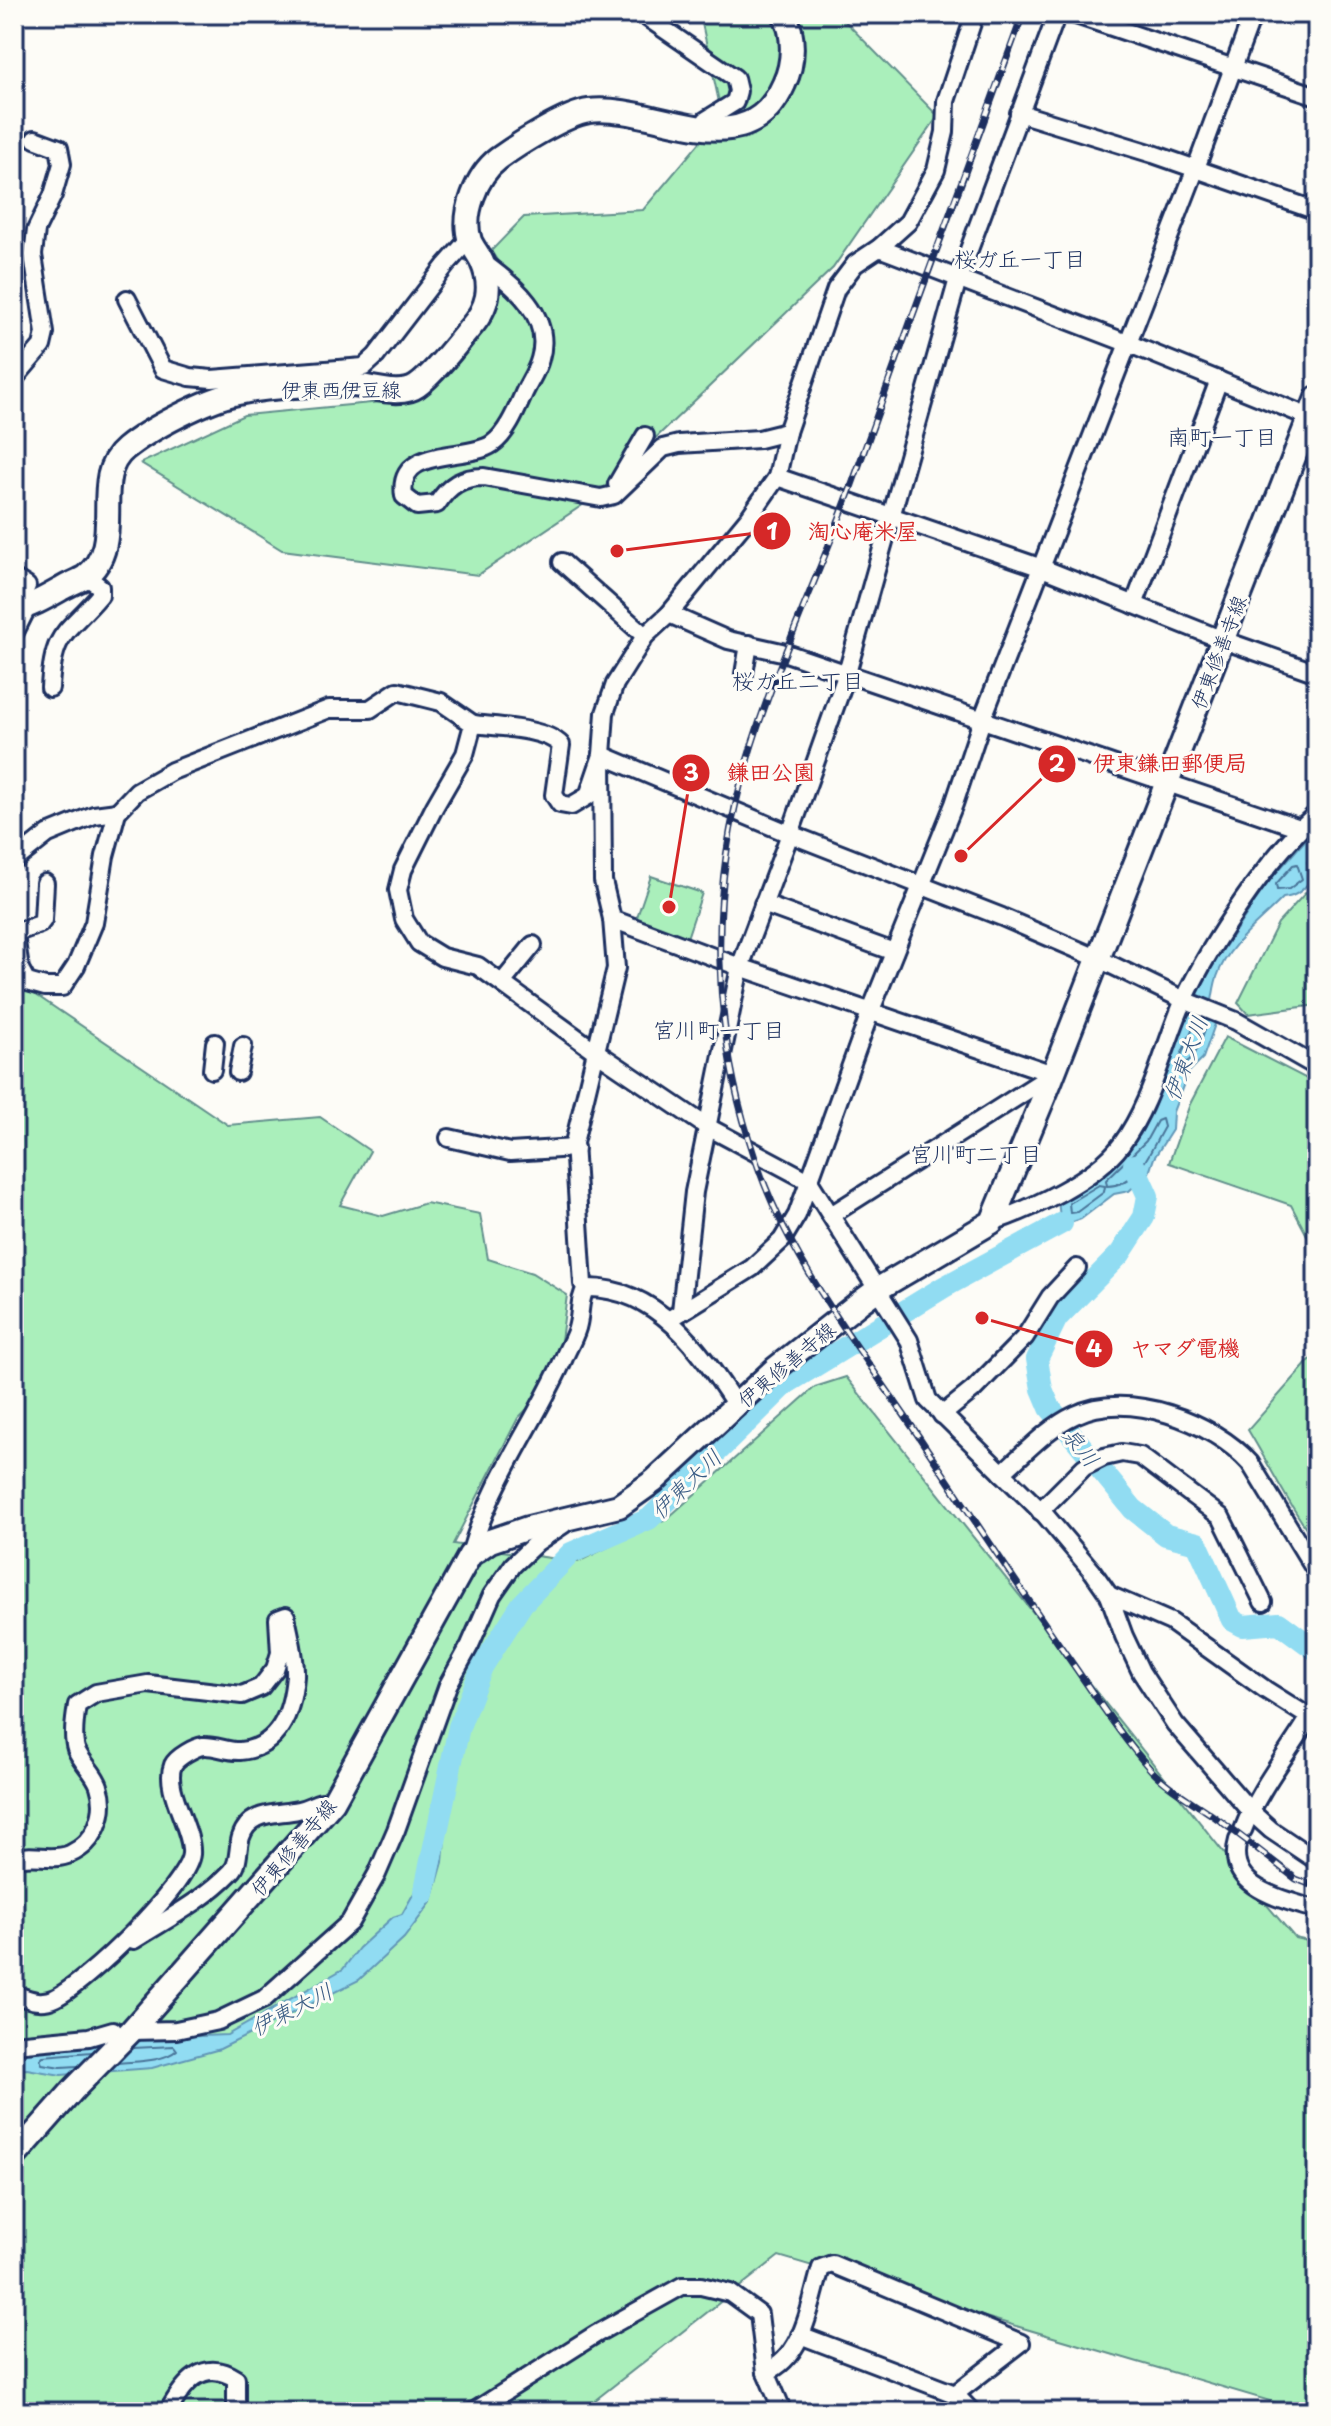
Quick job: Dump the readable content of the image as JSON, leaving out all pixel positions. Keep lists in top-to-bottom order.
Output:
{
  "streets": {
    "main road": ["伊東西伊豆線", "伊東修善寺線"]
  },
  "districts": [
    "桜ガ丘一丁目",
    "南町一丁目",
    "桜ガ丘二丁目",
    "宮川町一丁目",
    "宮川町二丁目"
  ],
  "water": ["伊東大川", "泉川"],
  "places": [
    "淘心庵米屋",
    "伊東鎌田郵便局",
    "鎌田公園",
    "ヤマダ電機"
  ]
}
